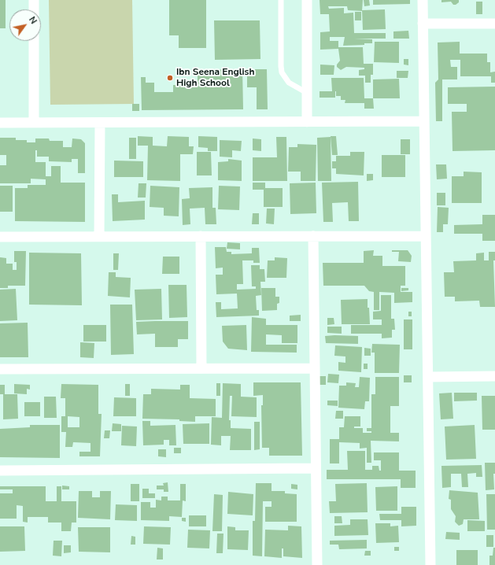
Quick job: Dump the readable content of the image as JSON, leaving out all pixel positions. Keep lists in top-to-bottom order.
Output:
{
  "places": ["Ibn Seena English High School"],
  "north": "top right"
}
